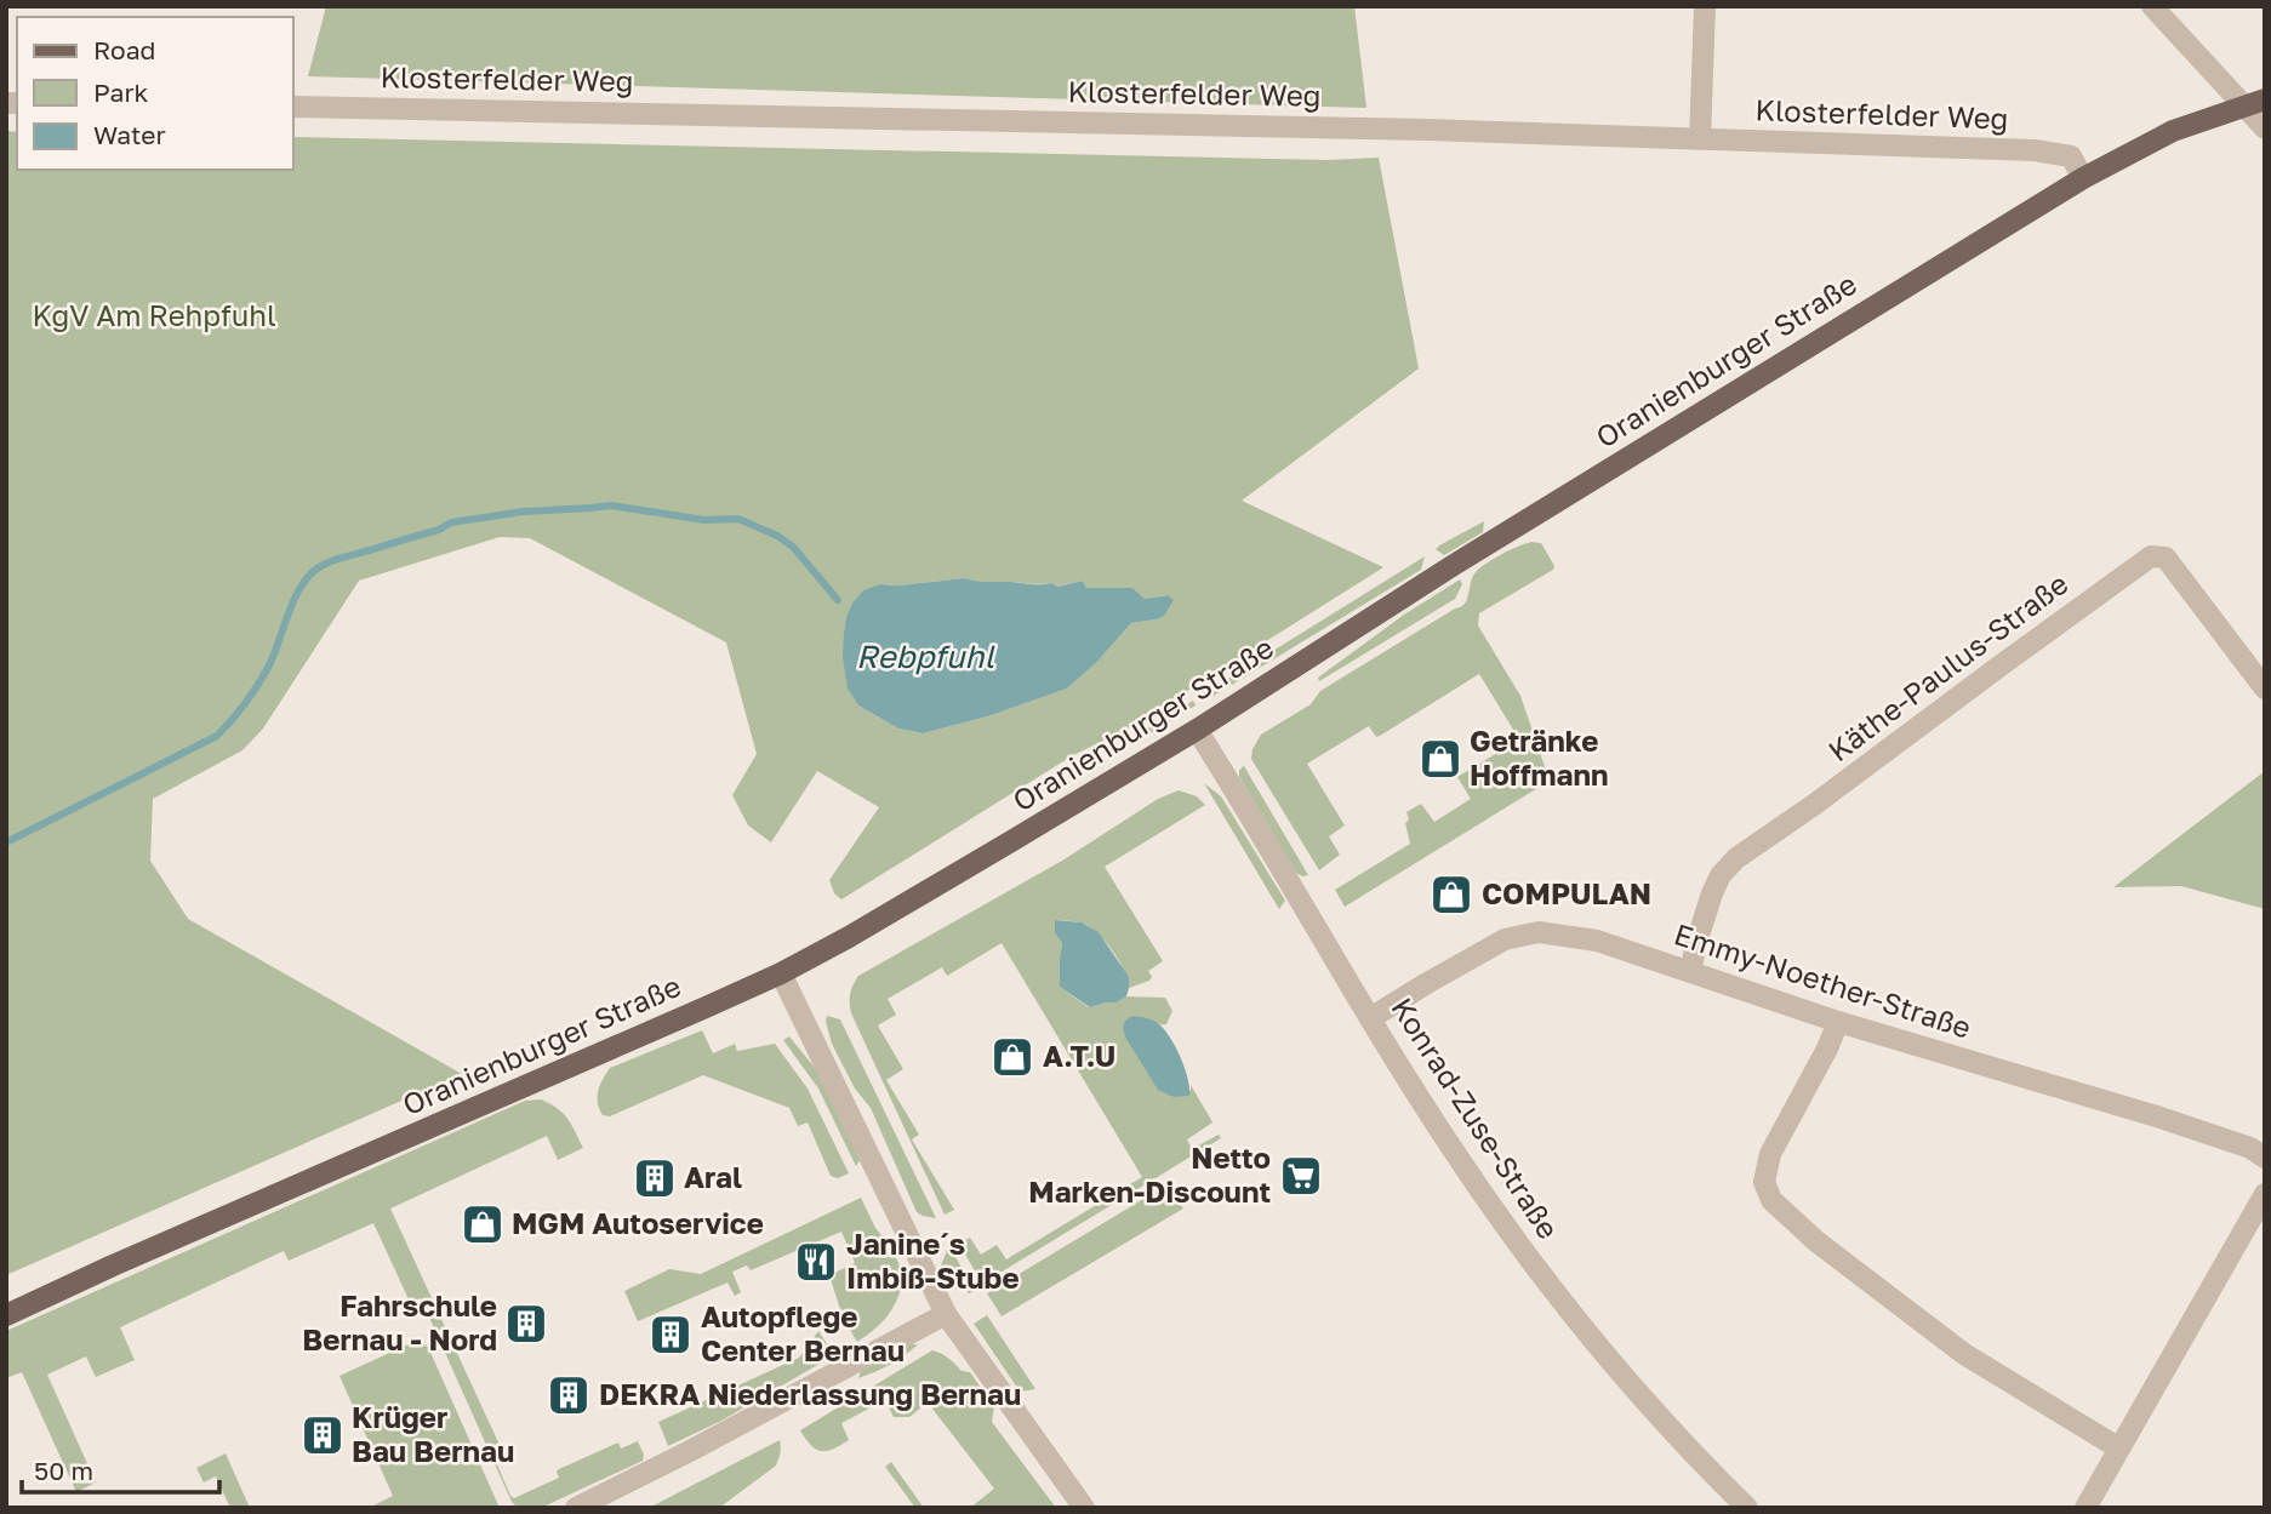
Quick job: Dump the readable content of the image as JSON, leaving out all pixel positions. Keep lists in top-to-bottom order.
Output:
{
  "streets": {
    "main road": ["Oranienburger Straße"],
    "street": [
      "Klosterfelder Weg",
      "Käthe-Paulus-Straße",
      "Emmy-Noether-Straße",
      "Konrad-Zuse-Straße"
    ]
  },
  "crossings": [
    ["Klosterfelder Weg", "Oranienburger Straße"],
    ["Oranienburger Straße", "Konrad-Zuse-Straße"],
    ["Käthe-Paulus-Straße", "Emmy-Noether-Straße"],
    ["Emmy-Noether-Straße", "Konrad-Zuse-Straße"]
  ],
  "water": ["Rebpfuhl"],
  "parks": ["KgV Am Rehpfuhl"],
  "places": {
    "shop": [
      "Getränke Hoffmann",
      "COMPULAN",
      "A.T.U",
      "MGM Autoservice"
    ],
    "supermarket": ["Netto Marken-Discount"],
    "building": [
      "Aral",
      "Fahrschule Bernau - Nord",
      "Autopflege Center Bernau",
      "DEKRA Niederlassung Bernau",
      "Krüger Bau Bernau"
    ],
    "restaurant": ["Janine´s Imbiß-Stube"]
  },
  "legend": ["Road", "Park", "Water"],
  "scale_bar": "50 m"
}
